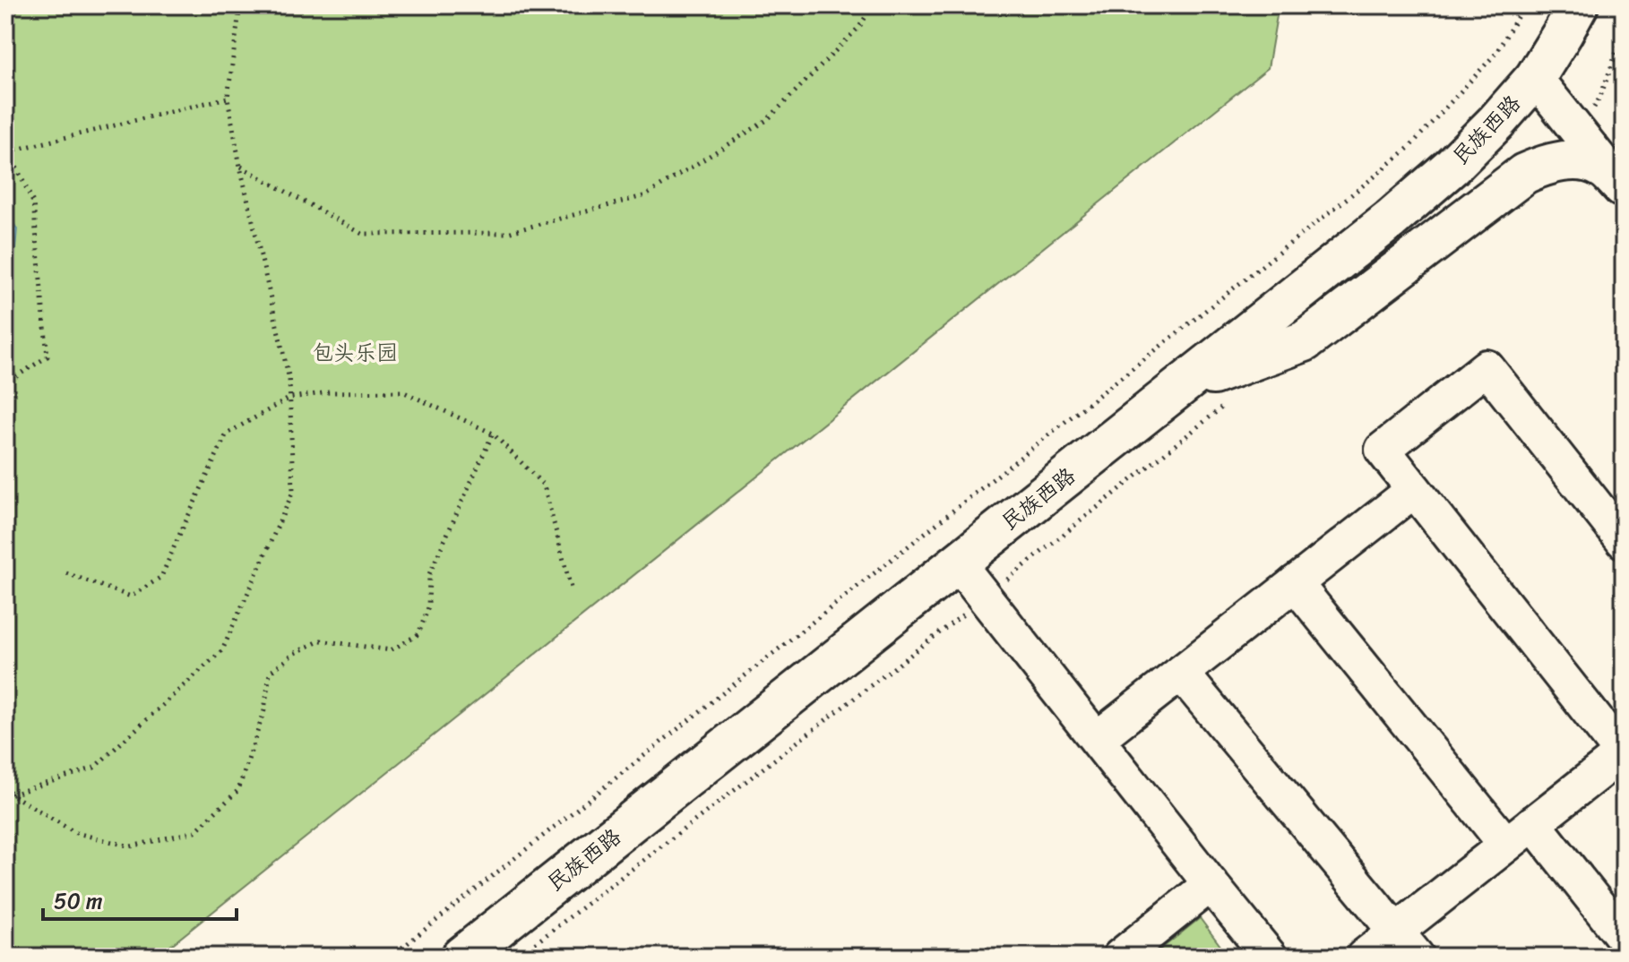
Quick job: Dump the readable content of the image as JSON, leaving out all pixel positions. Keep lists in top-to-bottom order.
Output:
{
  "streets": {
    "main road": ["民族西路"]
  },
  "parks": ["包头乐园"],
  "scale_bar": "50 m"
}
